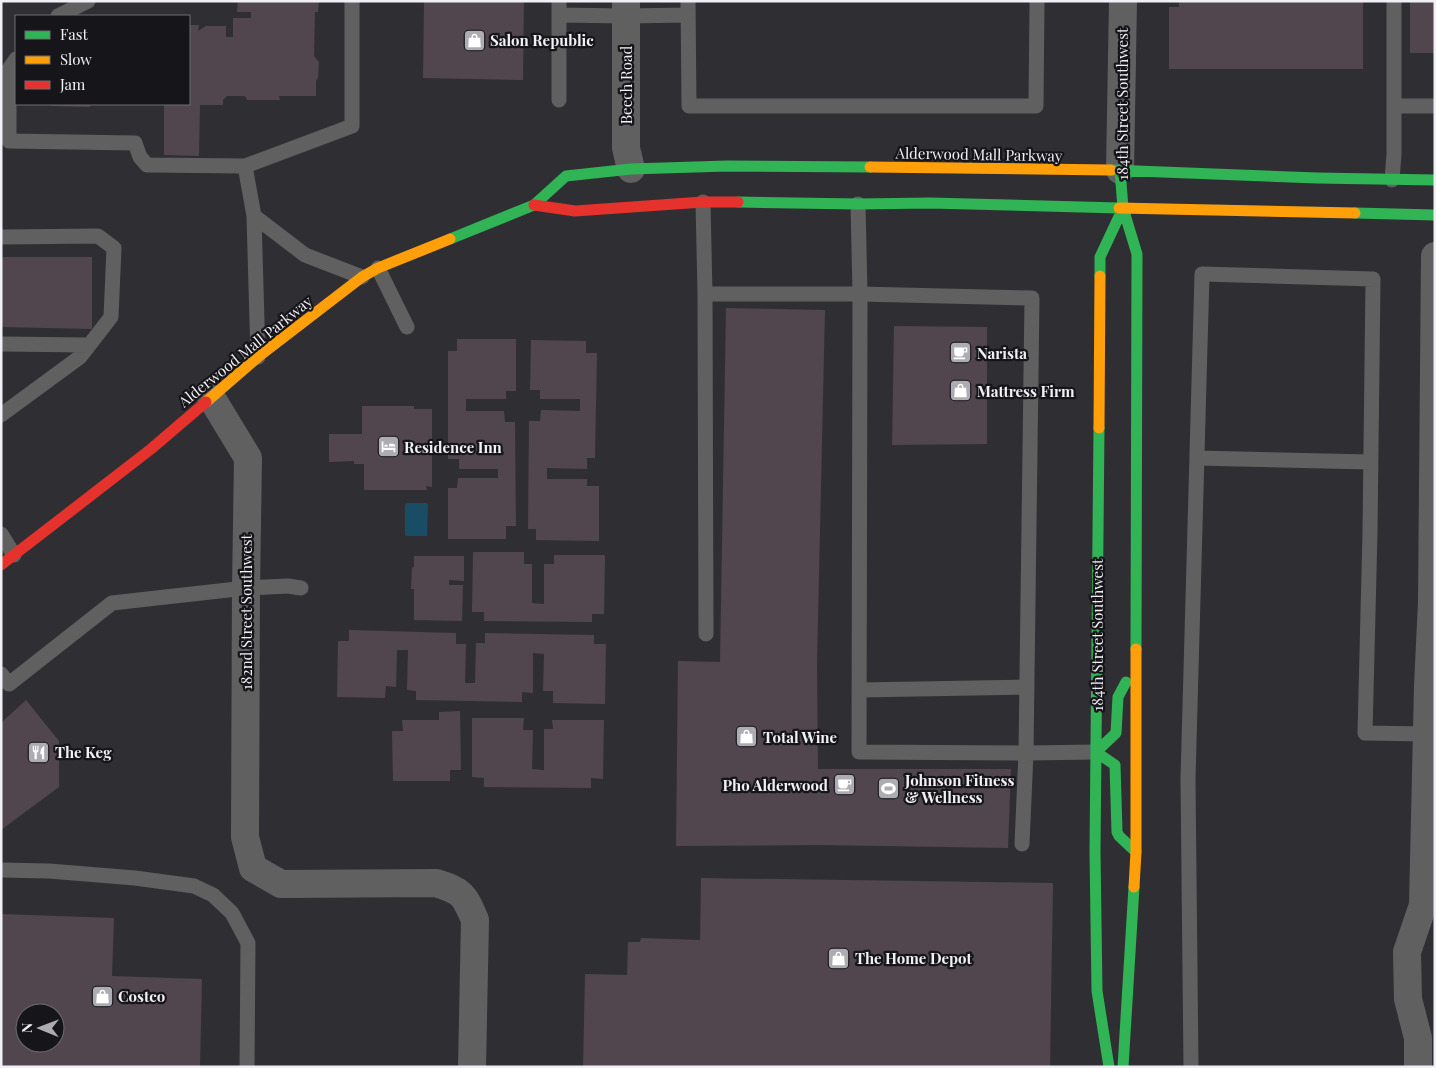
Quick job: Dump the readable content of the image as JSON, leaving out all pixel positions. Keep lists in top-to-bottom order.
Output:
{
  "streets": {
    "main road": ["184th Street Southwest", "Alderwood Mall Parkway"],
    "street": ["Beech Road", "182nd Street Southwest"]
  },
  "crossings": [
    ["Beech Road", "Alderwood Mall Parkway"],
    ["184th Street Southwest", "Alderwood Mall Parkway"],
    ["Alderwood Mall Parkway", "182nd Street Southwest"]
  ],
  "places": {
    "shop": [
      "Salon Republic",
      "Mattress Firm",
      "Total Wine",
      "The Home Depot",
      "Costco"
    ],
    "cafe": ["Narista", "Pho Alderwood"],
    "hotel": ["Residence Inn"],
    "restaurant": ["The Keg"],
    "sports": ["Johnson Fitness & Wellness"]
  },
  "legend": ["Fast", "Slow", "Jam"],
  "north": "left"
}
